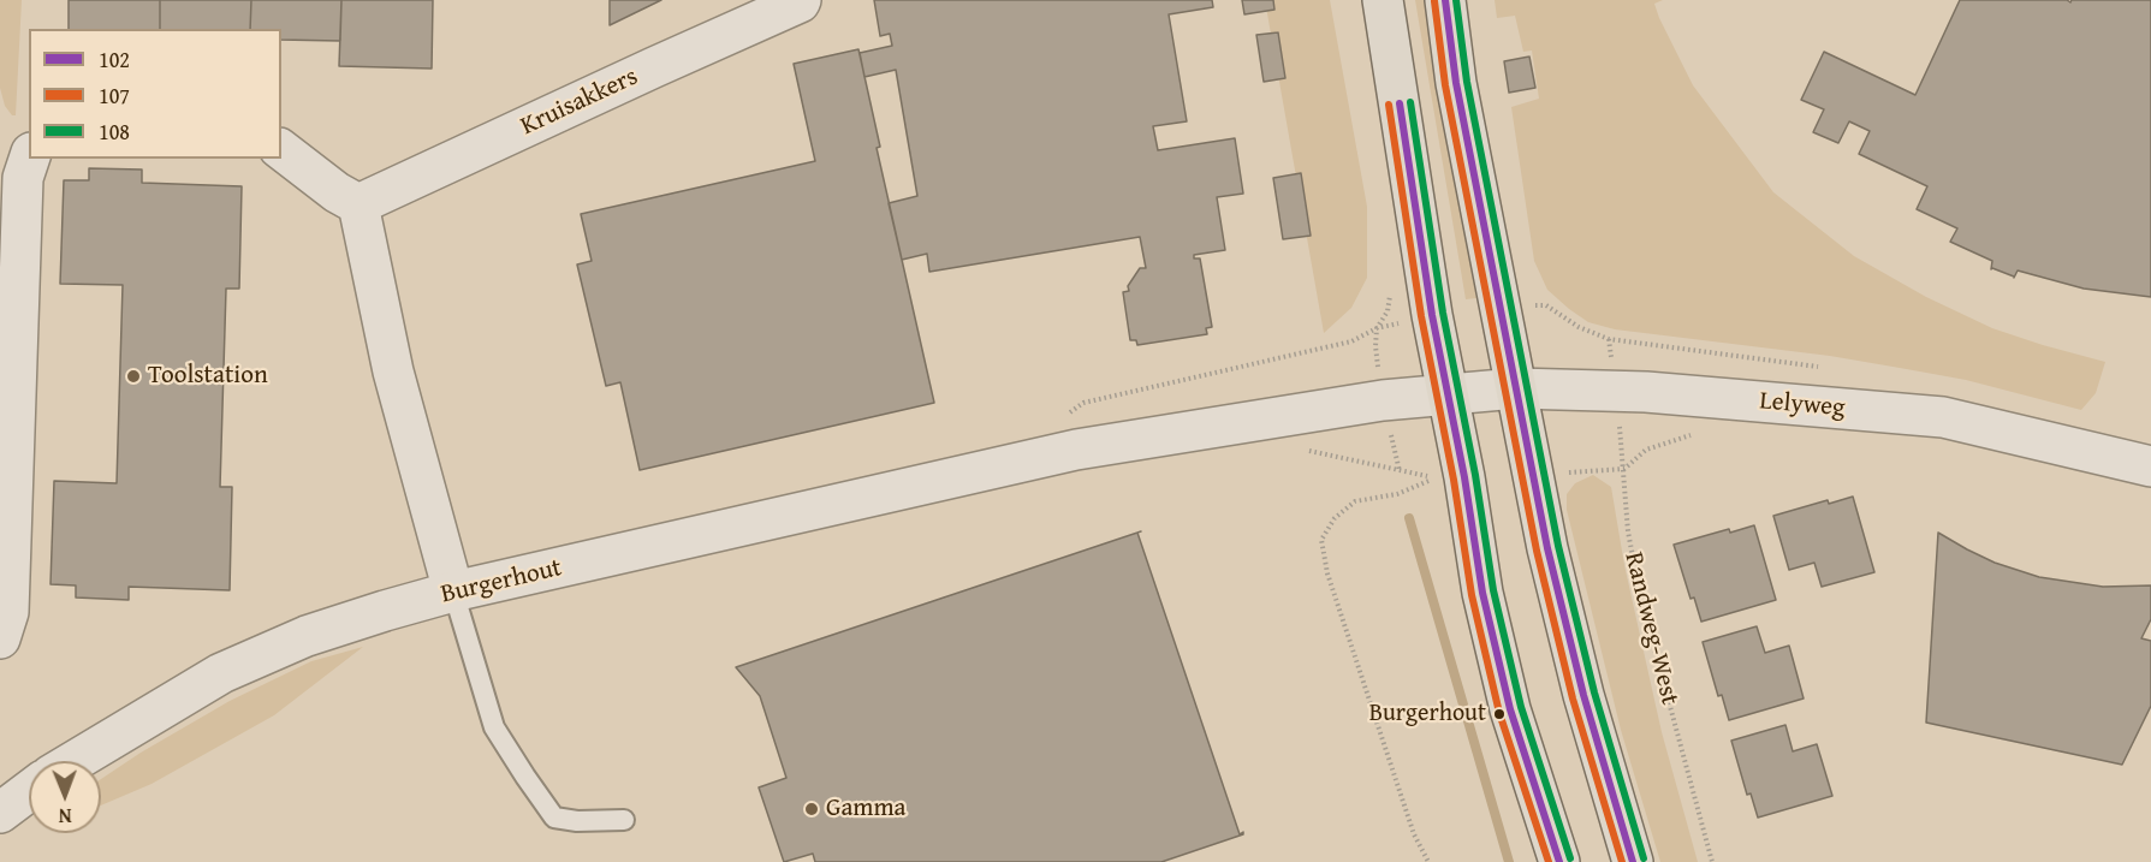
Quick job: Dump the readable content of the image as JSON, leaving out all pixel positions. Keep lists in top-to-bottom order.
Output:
{
  "streets": {
    "street": ["Kruisakkers", "Lelyweg", "Burgerhout"],
    "path": ["Randweg-West"]
  },
  "crossings": [
    ["Lelyweg", "Burgerhout"],
    ["Lelyweg", "Randweg-West"]
  ],
  "places": ["Toolstation", "Burgerhout", "Gamma"],
  "lines": ["transit line 102", "transit line 108", "transit line 107"],
  "legend": ["102", "107", "108"],
  "north": "bottom"
}
